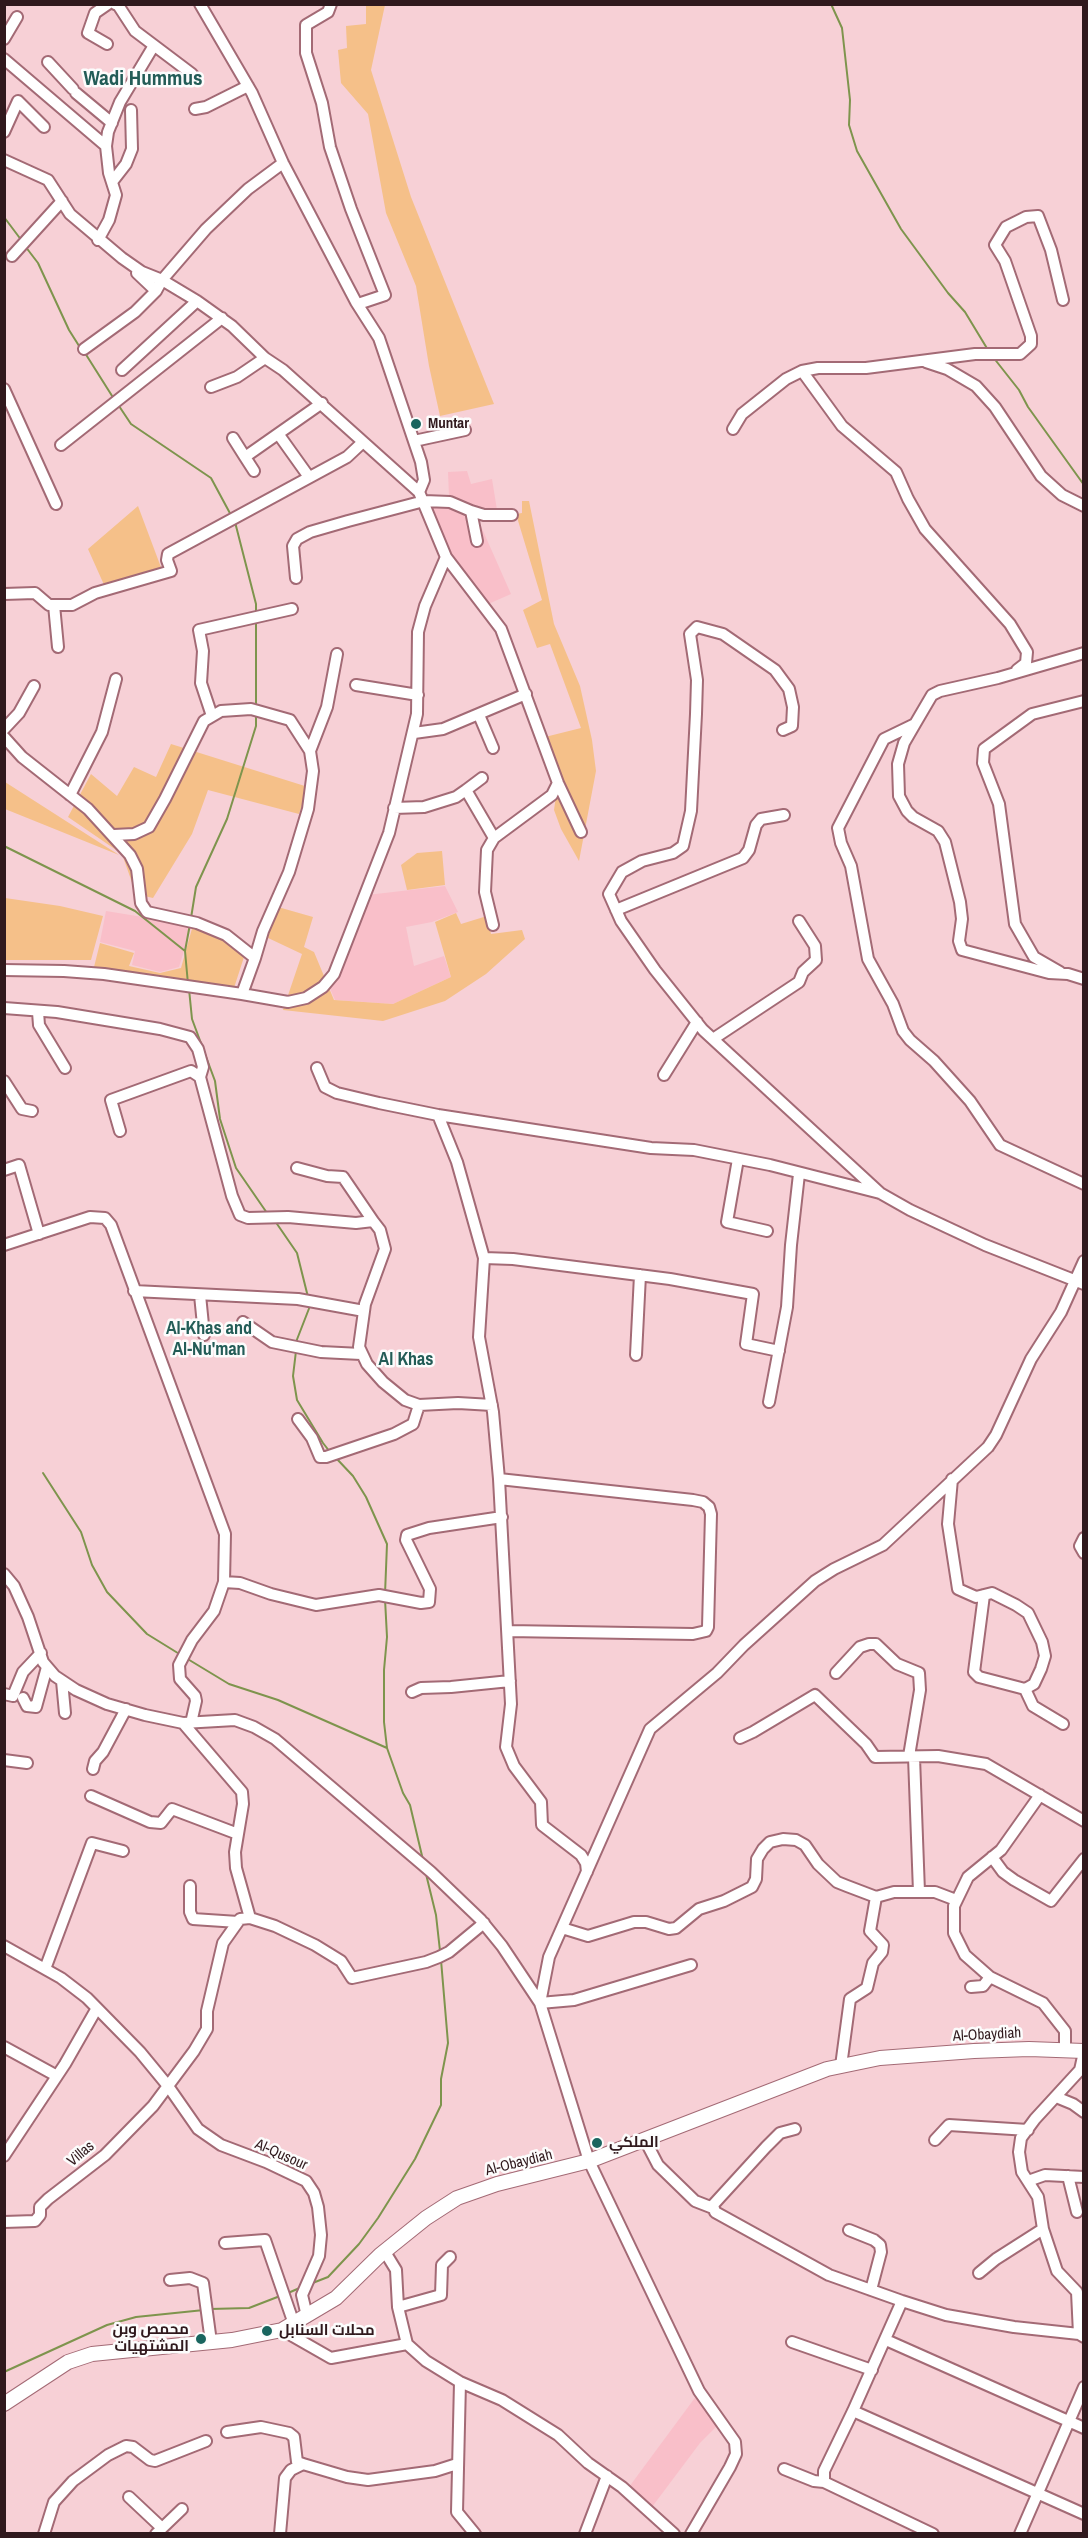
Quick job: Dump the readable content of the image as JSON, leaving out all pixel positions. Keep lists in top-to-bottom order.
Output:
{
  "streets": {
    "main road": ["Al-Obaydiah"],
    "street": ["Villas", "Al-Qusour"]
  },
  "crossings": [
    ["Al-Obaydiah", "Al-Qusour"],
    ["Villas", "Al-Qusour"]
  ],
  "districts": ["Wadi Hummus", "Al-Khas and Al-Nu'man", "Al Khas"],
  "places": [
    "Muntar",
    "الملكي",
    "محلات السنابل",
    "محمص وبن المشتهيات"
  ]
}
